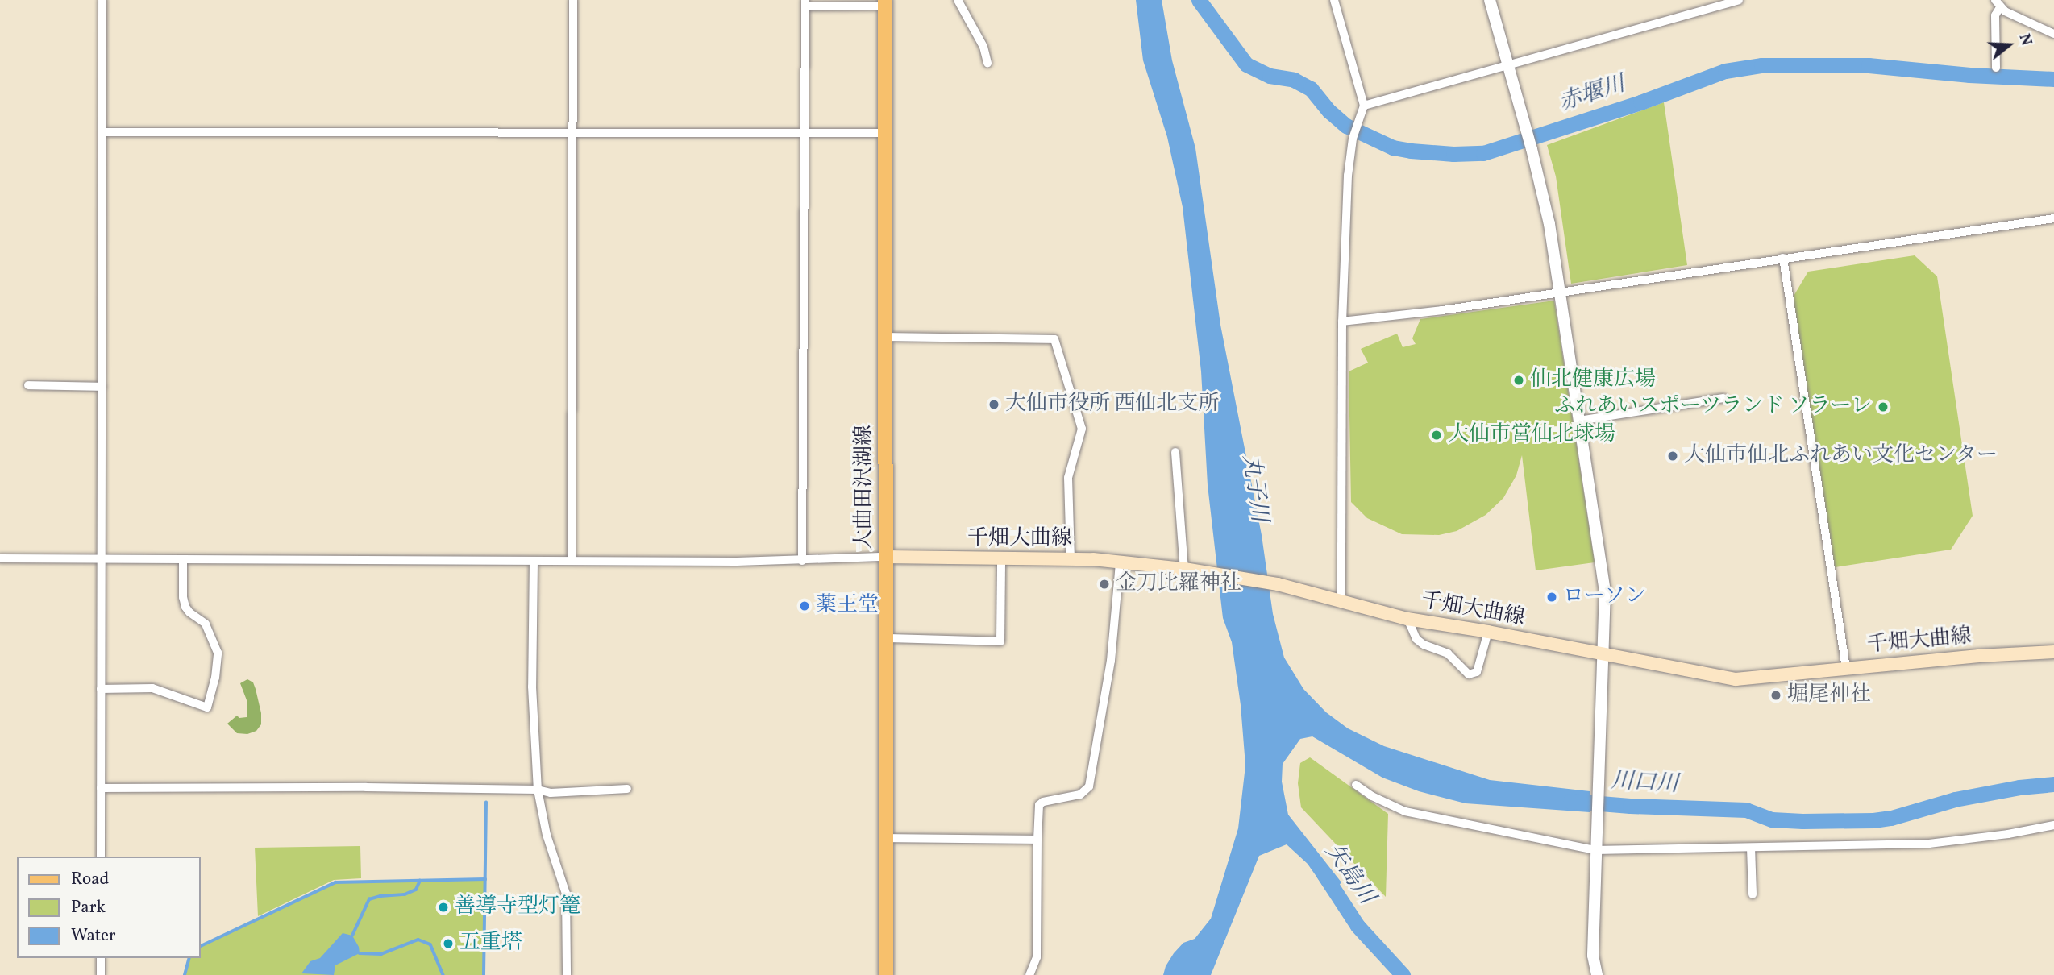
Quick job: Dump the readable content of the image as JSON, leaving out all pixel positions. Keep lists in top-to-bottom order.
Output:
{
  "streets": {
    "main road": ["大曲田沢湖線", "千畑大曲線"]
  },
  "crossings": [
    ["大曲田沢湖線", "千畑大曲線"]
  ],
  "water": [
    "赤堰川",
    "丸子川",
    "川口川",
    "矢島川"
  ],
  "places": [
    "仙北健康広場",
    "大仙市役所 西仙北支所",
    "ふれあいスポーツランド ソラーレ",
    "大仙市営仙北球場",
    "大仙市仙北ふれあい文化センター",
    "金刀比羅神社",
    "ローソン",
    "薬王堂",
    "堀尾神社",
    "善導寺型灯篭",
    "五重塔"
  ],
  "legend": ["Road", "Park", "Water"],
  "north": "right"
}
